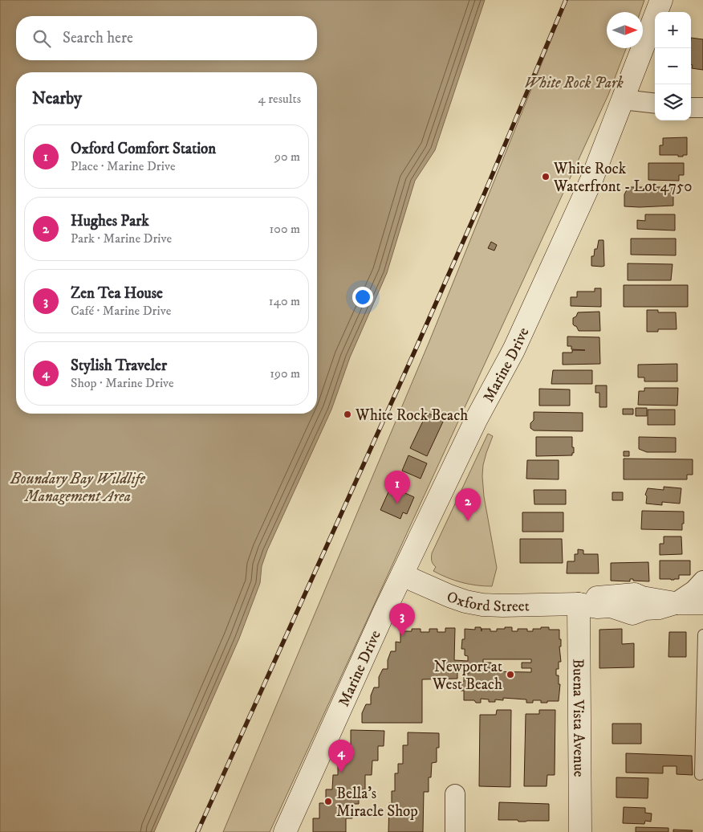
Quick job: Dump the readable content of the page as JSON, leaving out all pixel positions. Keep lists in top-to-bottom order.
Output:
{
  "streets": {
    "street": ["Marine Drive", "Oxford Street", "Buena Vista Avenue"]
  },
  "crossings": [
    ["Marine Drive", "Oxford Street"],
    ["Oxford Street", "Buena Vista Avenue"]
  ],
  "parks": ["White Rock Park", "Boundary Bay Wildlife Management Area"],
  "places": [
    "White Rock Waterfront - Lot 4750",
    "White Rock Beach",
    "Newport at West Beach",
    "Bella's Miracle Shop"
  ],
  "north": "right",
  "page": {
    "map_buttons": ["+", "−"],
    "search": "Search here",
    "heading": ["Nearby", "4 results"],
    "list": [
      {
        "mark": "1",
        "name": "Oxford Comfort Station",
        "note": "Place · Marine Drive",
        "value": "90 m"
      },
      {
        "mark": "2",
        "name": "Hughes Park",
        "note": "Park · Marine Drive",
        "value": "100 m"
      },
      {
        "mark": "3",
        "name": "Zen Tea House",
        "note": "Café · Marine Drive",
        "value": "140 m"
      },
      {
        "mark": "4",
        "name": "Stylish Traveler",
        "note": "Shop · Marine Drive",
        "value": "190 m"
      }
    ],
    "pins": [
      "1",
      "2",
      "3",
      "4"
    ]
  }
}
